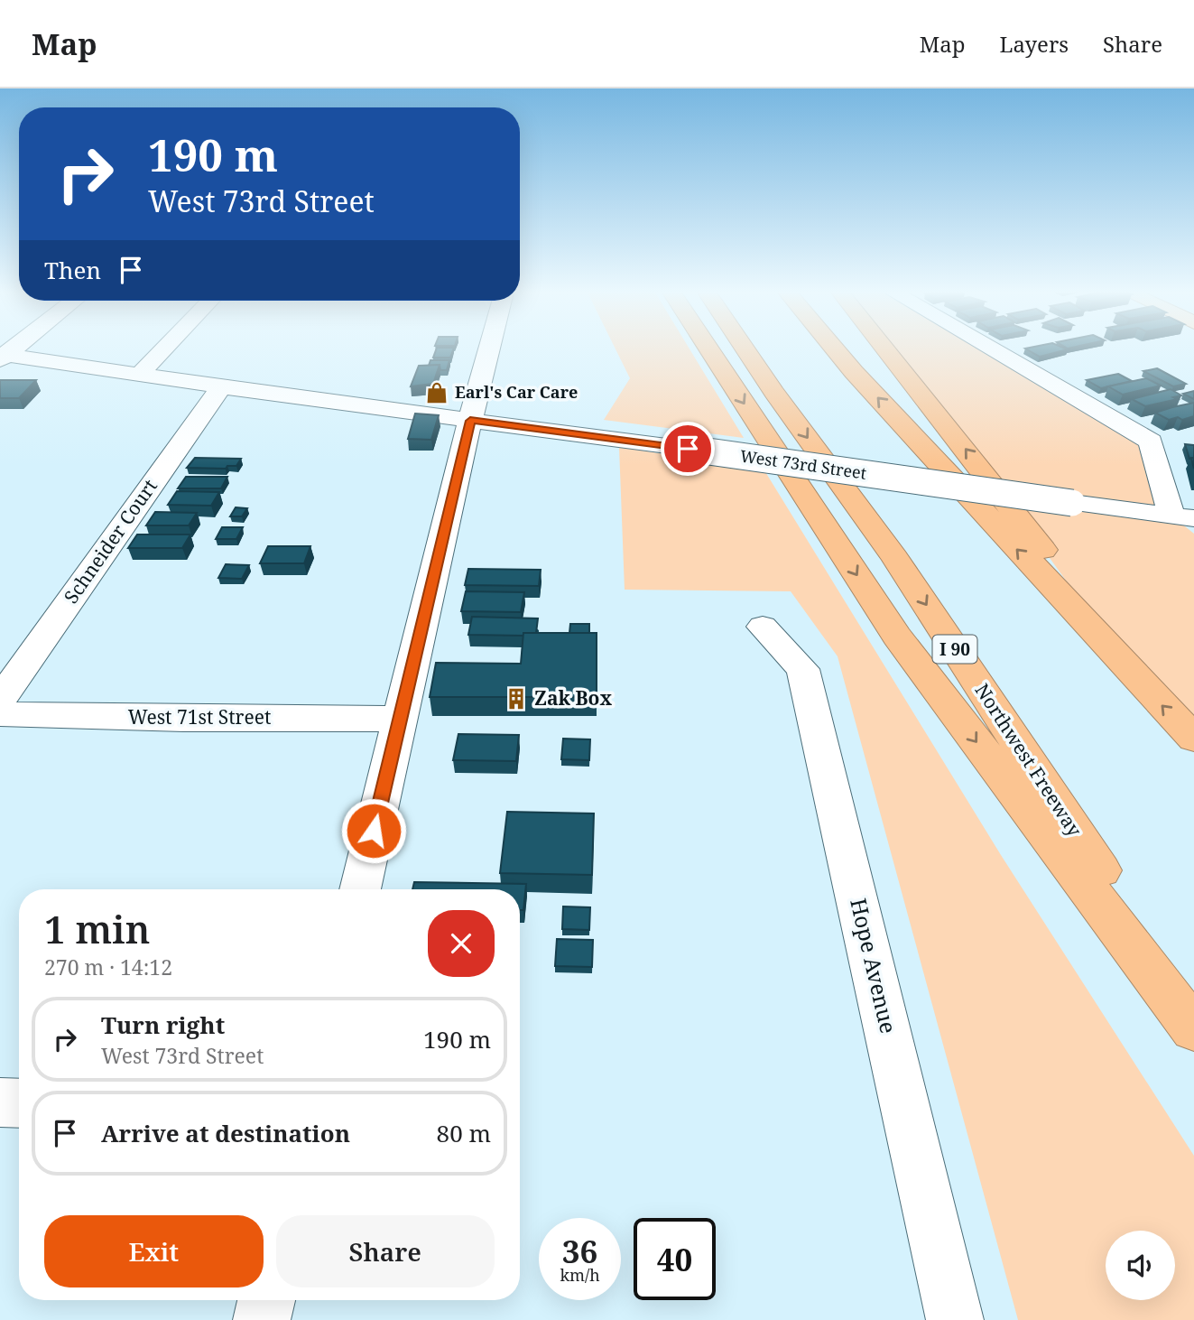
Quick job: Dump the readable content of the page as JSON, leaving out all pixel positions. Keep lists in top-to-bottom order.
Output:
{
  "streets": {
    "highway": ["I 90", "Northwest Freeway"],
    "street": [
      "West 73rd Street",
      "Schneider Court",
      "West 71st Street",
      "Hope Avenue"
    ]
  },
  "crossings": [
    ["West 73rd Street", "Schneider Court"]
  ],
  "places": {
    "shop": ["Earl's Car Care"],
    "building": ["Zak Box"]
  },
  "page": {
    "header": "Map",
    "nav": ["Map", "Layers", "Share"],
    "turn": ["190 m", "West 73rd Street"],
    "then": "Then",
    "heading": ["1 min", "270 m · 14:12"],
    "list": [
      {
        "name": "Turn right",
        "note": "West 73rd Street",
        "value": "190 m"
      },
      {
        "name": "Arrive at destination",
        "value": "80 m"
      }
    ],
    "buttons": ["Exit", "Share"],
    "speed": "36 km/h",
    "limit": "40"
  }
}
